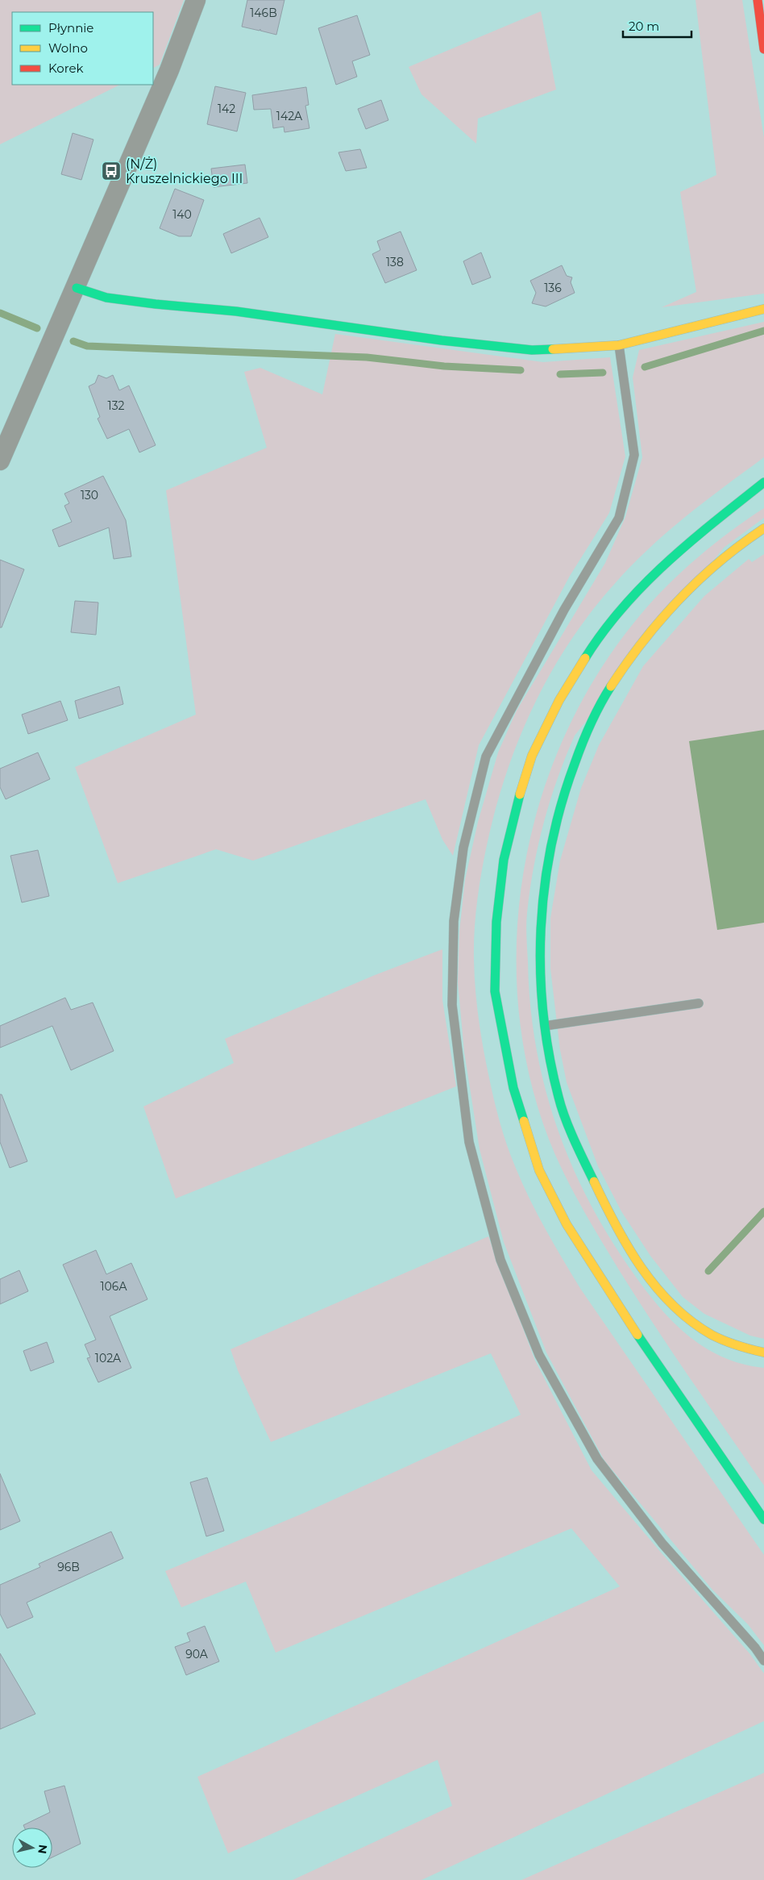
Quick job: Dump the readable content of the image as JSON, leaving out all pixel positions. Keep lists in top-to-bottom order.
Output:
{
  "places": {
    "bus stop": ["(N/Ż) Kruszelnickiego III"]
  },
  "house_numbers": [
    "146B",
    "142",
    "142A",
    "140",
    "138",
    "136",
    "132",
    "130",
    "106A",
    "102A",
    "96B",
    "90A"
  ],
  "legend": ["Płynnie", "Wolno", "Korek"],
  "scale_bar": "20 m",
  "north": "right"
}
